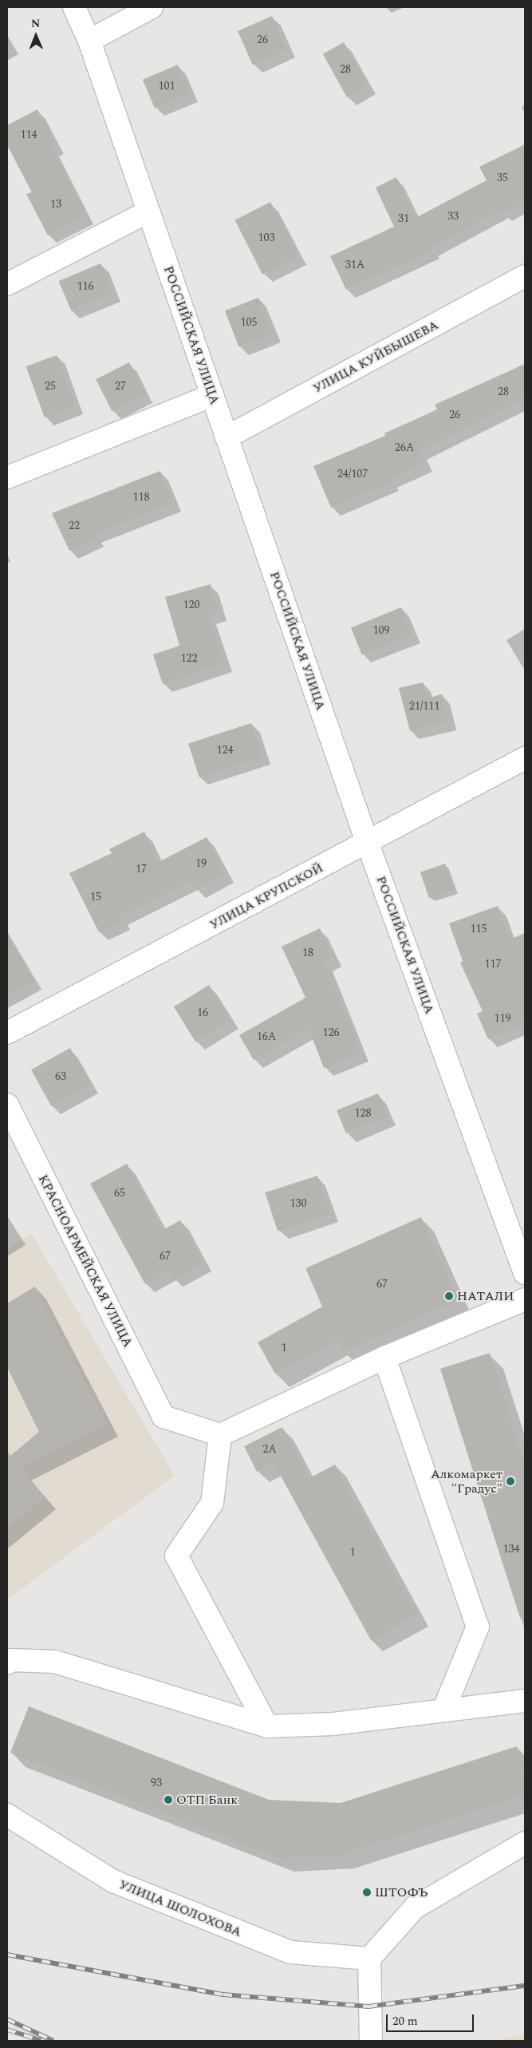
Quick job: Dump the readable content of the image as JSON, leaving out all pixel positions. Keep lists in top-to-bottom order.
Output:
{
  "streets": {
    "street": [
      "РОССИЙСКАЯ УЛИЦА",
      "УЛИЦА КУЙБЫШЕВА",
      "УЛИЦА КРУПСКОЙ",
      "КРАСНОАРМЕЙСКАЯ УЛИЦА",
      "УЛИЦА ШОЛОХОВА"
    ]
  },
  "crossings": [
    ["РОССИЙСКАЯ УЛИЦА", "УЛИЦА КУЙБЫШЕВА"],
    ["РОССИЙСКАЯ УЛИЦА", "УЛИЦА КРУПСКОЙ"]
  ],
  "places": [
    "НАТАЛИ",
    "Алкомаркет \"Градус\"",
    "ОТП Банк",
    "ШТОФЪ"
  ],
  "house_numbers": [
    "26",
    "28",
    "101",
    "114",
    "35",
    "13",
    "33",
    "31",
    "103",
    "31А",
    "116",
    "105",
    "25",
    "27",
    "28",
    "26",
    "26А",
    "24/107",
    "118",
    "22",
    "120",
    "109",
    "122",
    "21/111",
    "124",
    "19",
    "17",
    "15",
    "115",
    "18",
    "117",
    "16",
    "119",
    "126",
    "16А",
    "63",
    "128",
    "65",
    "130",
    "67",
    "67",
    "1",
    "2А",
    "134",
    "1",
    "93"
  ],
  "scale_bar": "20 m",
  "north": "top"
}
